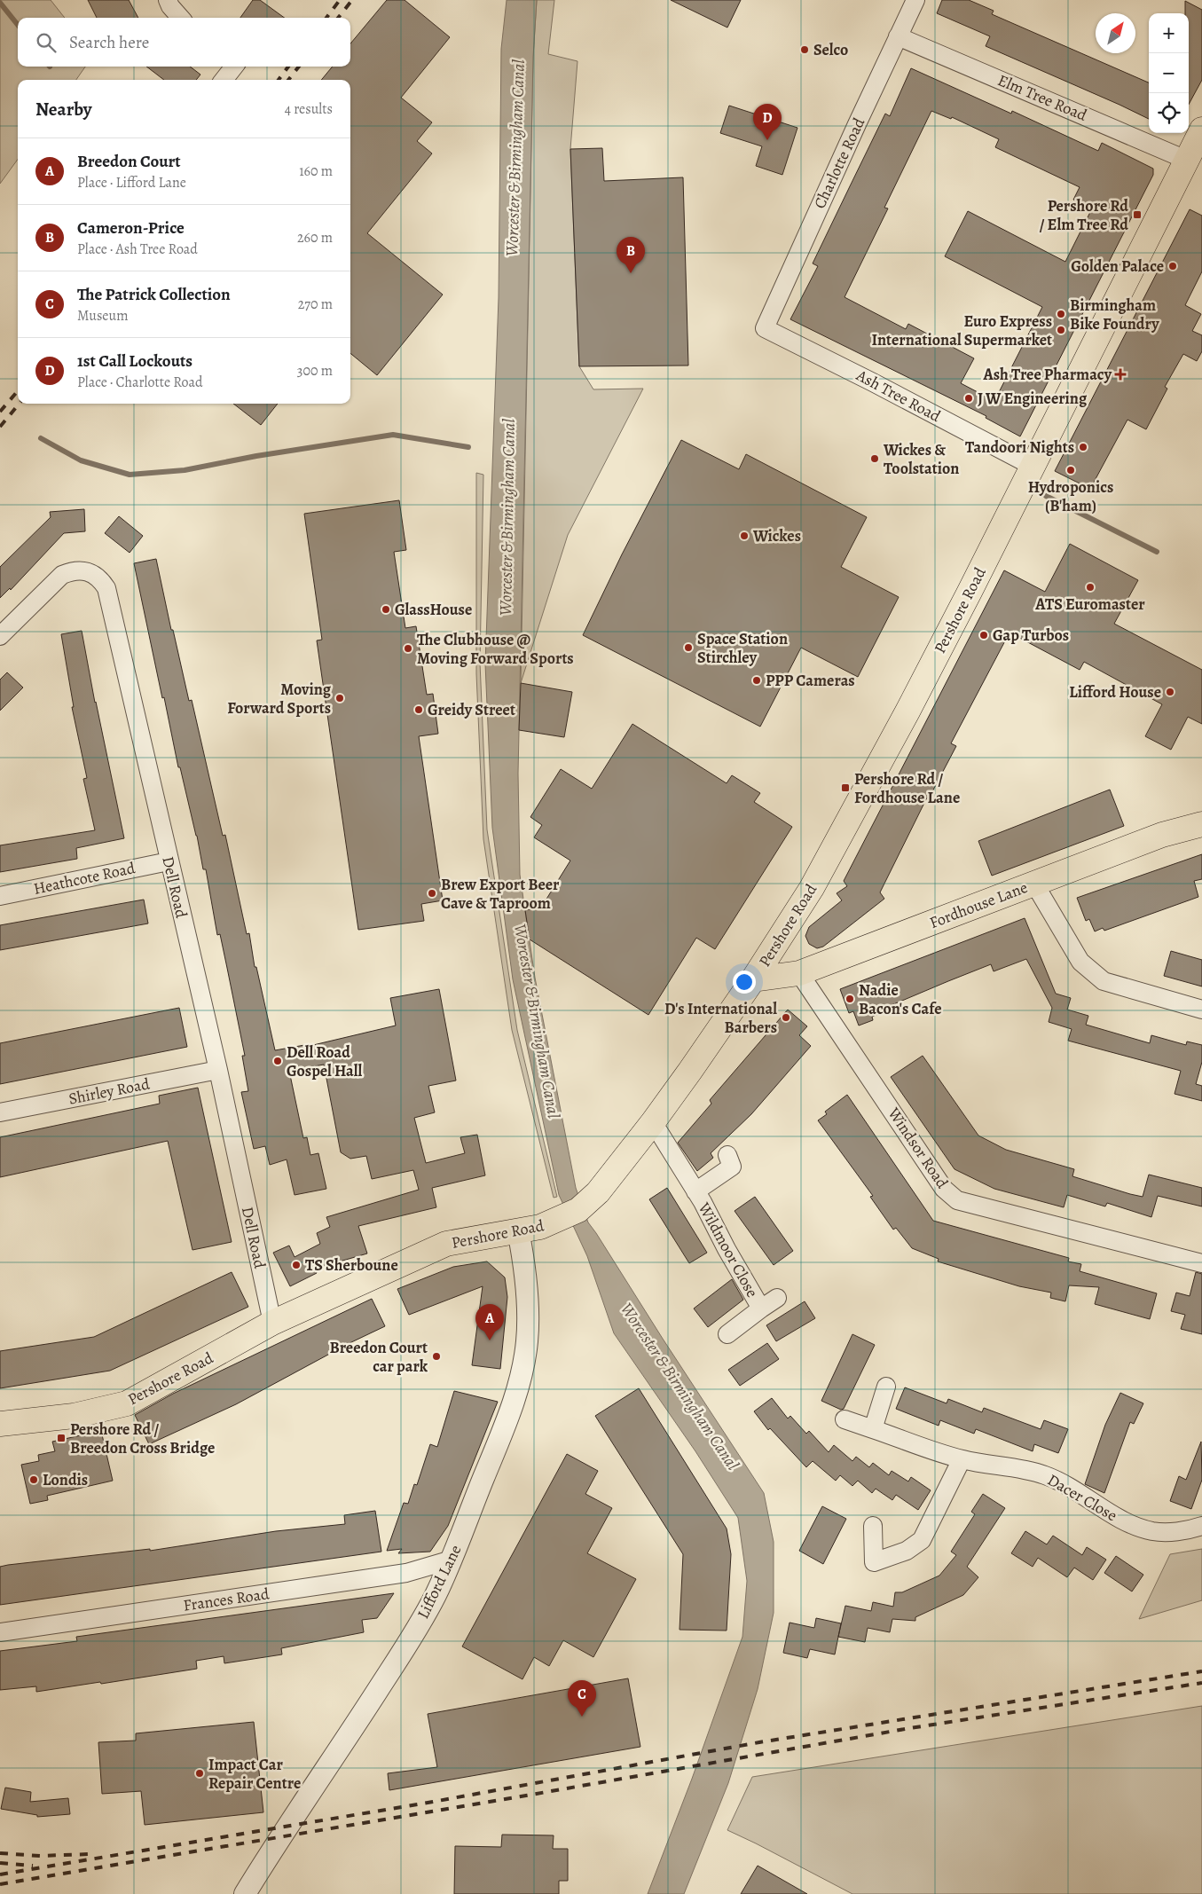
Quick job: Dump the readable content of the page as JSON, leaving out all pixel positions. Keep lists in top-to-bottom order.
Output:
{
  "streets": {
    "main road": ["Pershore Road", "Fordhouse Lane"],
    "street": [
      "Elm Tree Road",
      "Charlotte Road",
      "Ash Tree Road",
      "Heathcote Road",
      "Dell Road",
      "Shirley Road",
      "Windsor Road",
      "Wildmoor Close",
      "Dacer Close",
      "Lifford Lane",
      "Frances Road"
    ]
  },
  "crossings": [
    ["Elm Tree Road", "Charlotte Road"],
    ["Elm Tree Road", "Pershore Road"],
    ["Charlotte Road", "Ash Tree Road"],
    ["Ash Tree Road", "Pershore Road"],
    ["Pershore Road", "Dell Road"],
    ["Pershore Road", "Fordhouse Lane"],
    ["Pershore Road", "Wildmoor Close"],
    ["Pershore Road", "Lifford Lane"],
    ["Heathcote Road", "Dell Road"],
    ["Dell Road", "Shirley Road"],
    ["Fordhouse Lane", "Windsor Road"],
    ["Lifford Lane", "Frances Road"]
  ],
  "water": ["Worcester & Birmingham Canal"],
  "places": {
    "other": [
      "Selco",
      "Golden Palace",
      "Birmingham Bike Foundry",
      "Euro Express International Supermarket",
      "J W Engineering",
      "Tandoori Nights",
      "Wickes & Toolstation",
      "Hydroponics (B'ham)",
      "Wickes",
      "ATS Euromaster",
      "GlassHouse",
      "Gap Turbos",
      "Space Station Stirchley",
      "The Clubhouse @ Moving Forward Sports",
      "PPP Cameras",
      "Lifford House",
      "Moving Forward Sports",
      "Greidy Street",
      "Brew Export Beer Cave & Taproom",
      "Nadie Bacon's Cafe",
      "D's International Barbers",
      "Dell Road Gospel Hall",
      "TS Sherboune",
      "Breedon Court car park",
      "Londis",
      "Impact Car Repair Centre"
    ],
    "transit": ["Pershore Rd / Elm Tree Rd", "Pershore Rd / Fordhouse Lane", "Pershore Rd / Breedon Cross Bridge"],
    "health": ["Ash Tree Pharmacy"]
  },
  "north": "top right",
  "page": {
    "map_buttons": ["+", "−"],
    "search": "Search here",
    "heading": ["Nearby", "4 results"],
    "pins": [
      "D",
      "B",
      "A",
      "C"
    ],
    "list": [
      {
        "mark": "A",
        "name": "Breedon Court",
        "note": "Place · Lifford Lane",
        "value": "160 m"
      },
      {
        "mark": "B",
        "name": "Cameron-Price",
        "note": "Place · Ash Tree Road",
        "value": "260 m"
      },
      {
        "mark": "C",
        "name": "The Patrick Collection",
        "note": "Museum",
        "value": "270 m"
      },
      {
        "mark": "D",
        "name": "1st Call Lockouts",
        "note": "Place · Charlotte Road",
        "value": "300 m"
      }
    ]
  }
}
